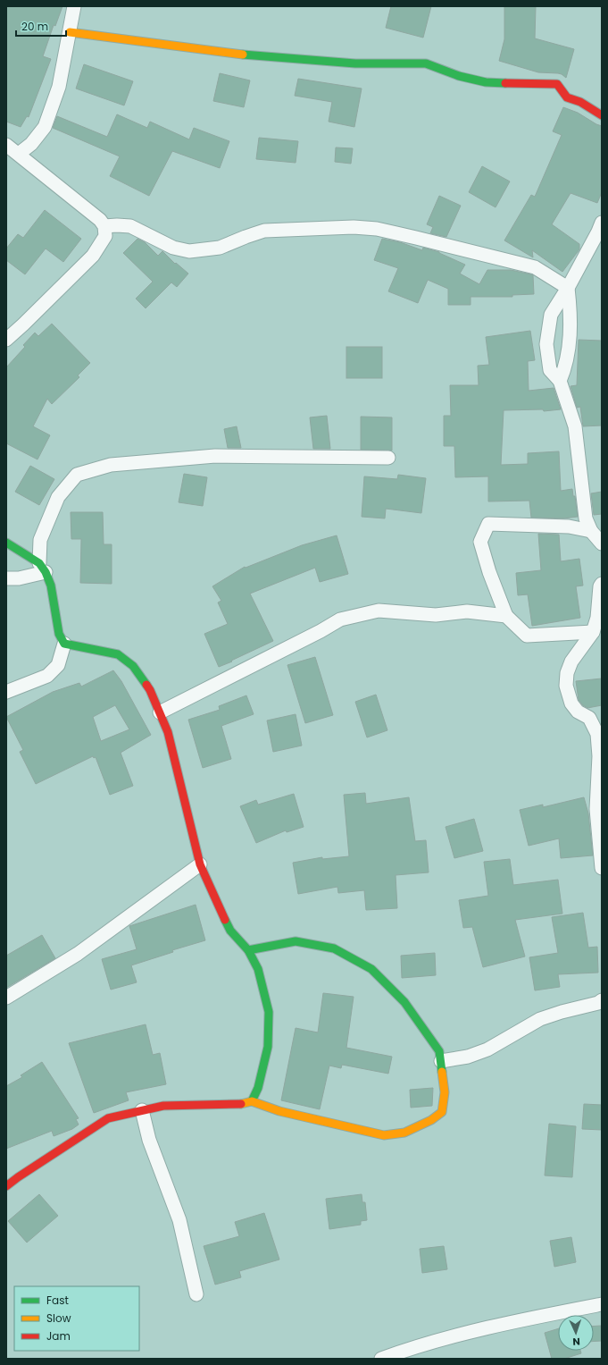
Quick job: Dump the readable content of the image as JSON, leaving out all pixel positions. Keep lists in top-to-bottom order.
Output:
{
  "legend": ["Fast", "Slow", "Jam"],
  "scale_bar": "20 m",
  "north": "bottom"
}
